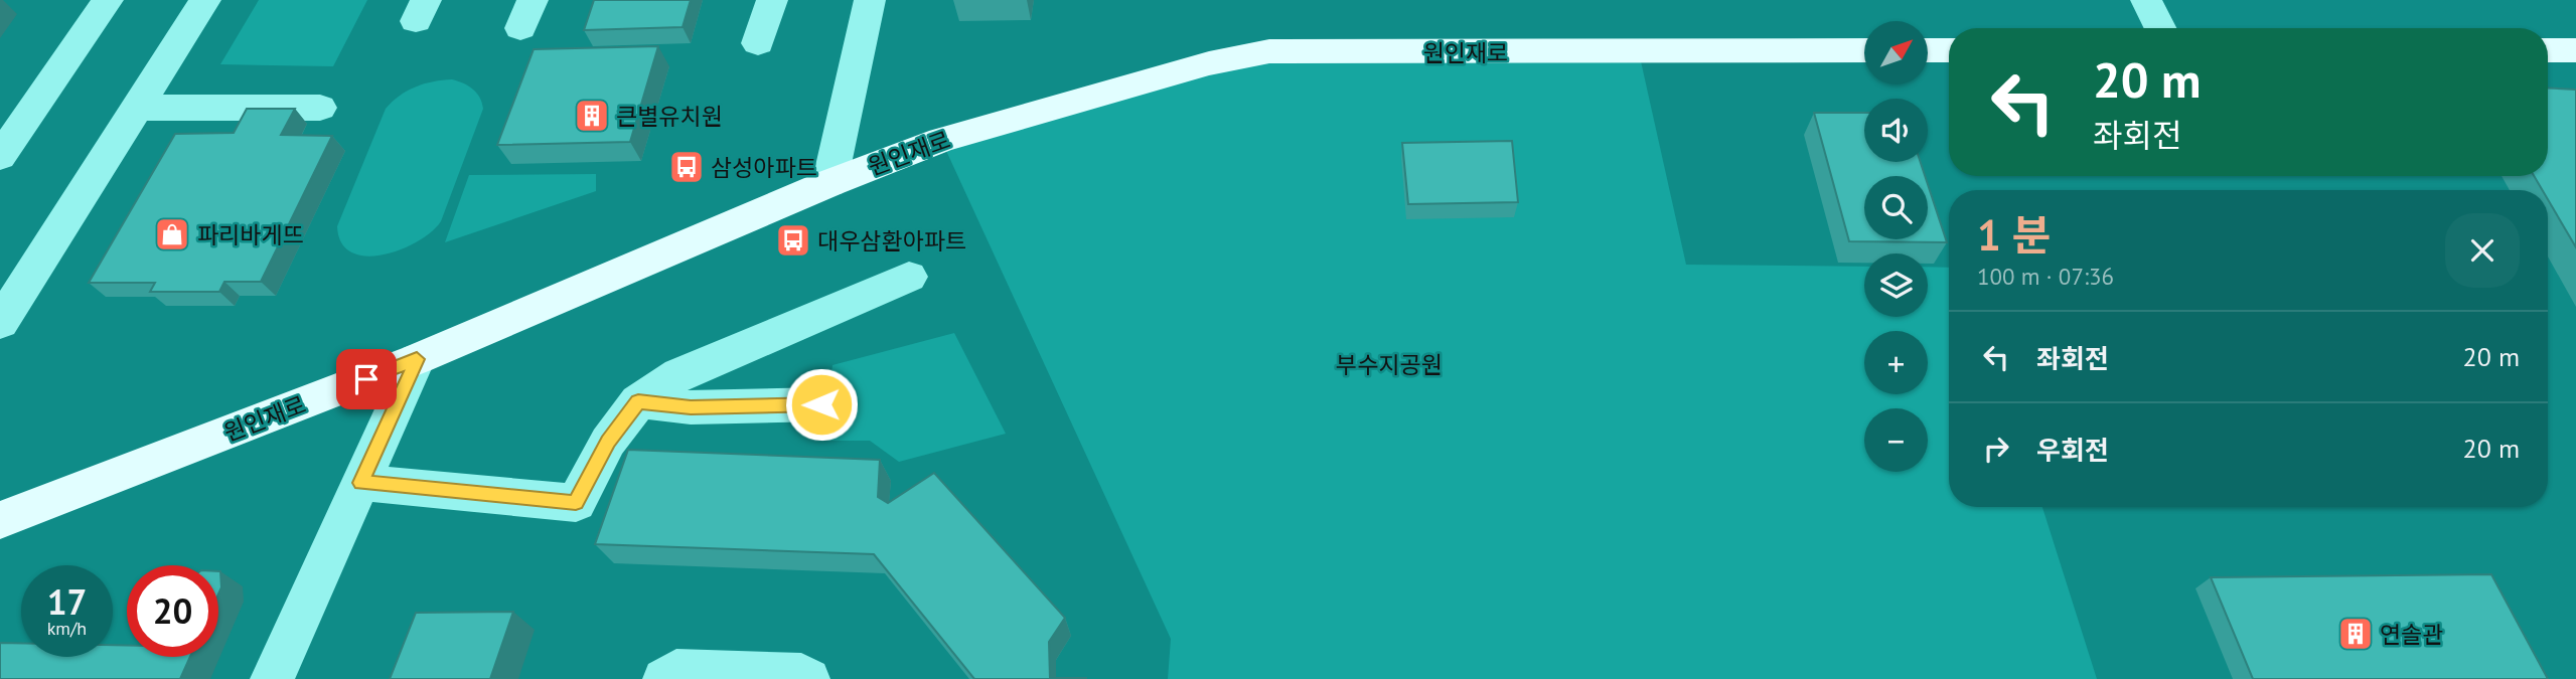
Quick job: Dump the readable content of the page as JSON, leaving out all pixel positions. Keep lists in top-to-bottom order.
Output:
{
  "streets": {
    "main road": ["원인재로"]
  },
  "parks": ["부수지공원"],
  "places": {
    "building": ["큰별유치원", "연솔관"],
    "bus stop": ["삼성아파트", "대우삼환아파트"],
    "shop": ["파리바게뜨"]
  },
  "north": "top right",
  "page": {
    "map_buttons": ["+", "−"],
    "turn": ["20 m", "좌회전"],
    "heading": ["1 분", "100 m · 07:36"],
    "list": [
      {
        "name": "좌회전",
        "value": "20 m"
      },
      {
        "name": "우회전",
        "value": "20 m"
      }
    ],
    "speed": "17 km/h",
    "limit": "20"
  }
}
